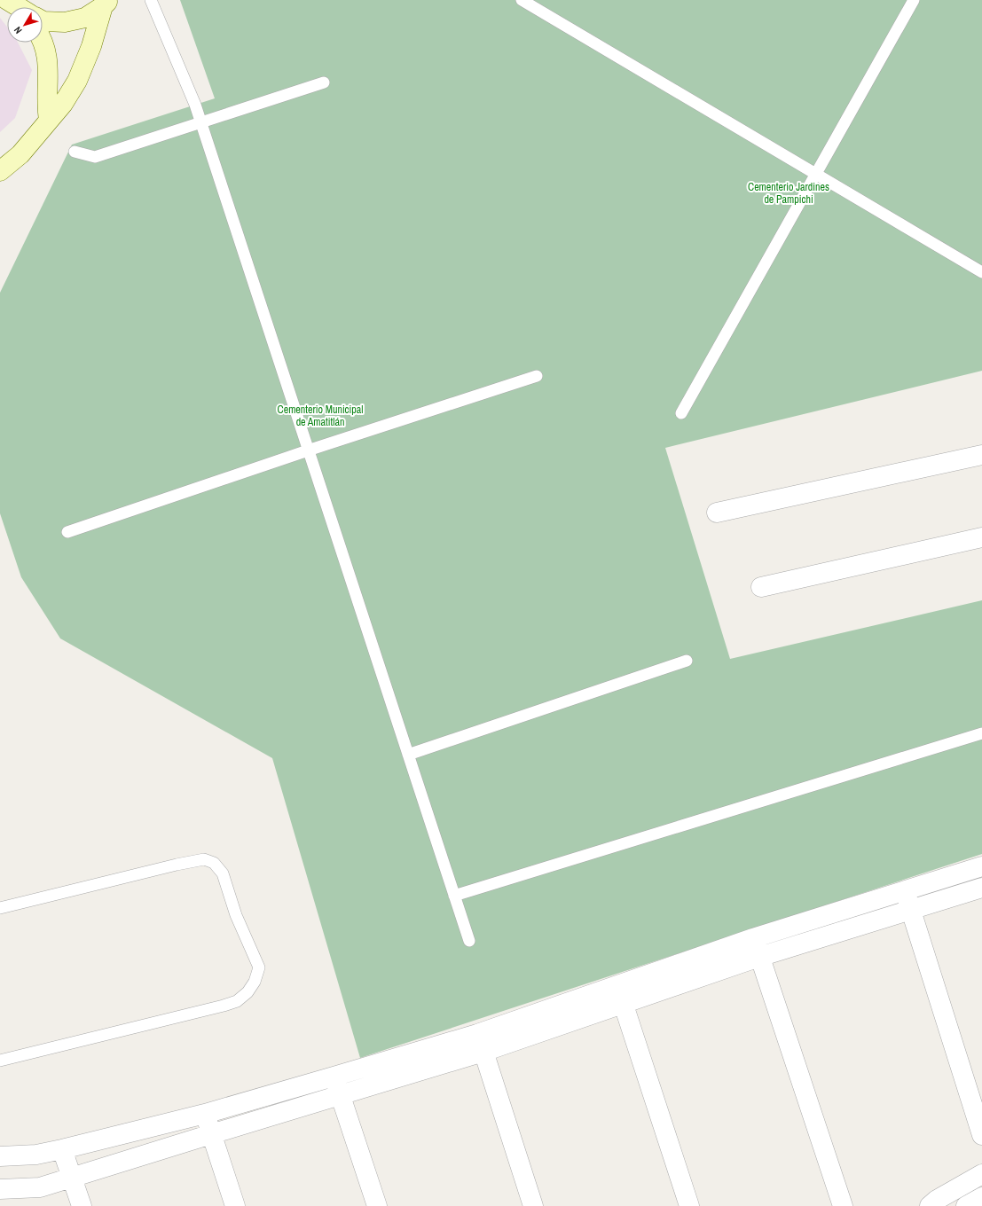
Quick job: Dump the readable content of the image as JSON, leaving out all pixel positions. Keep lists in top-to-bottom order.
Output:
{
  "parks": ["Cementerio Jardines de Pampichi", "Cementerio Municipal de Amatitlán"],
  "north": "bottom left"
}
